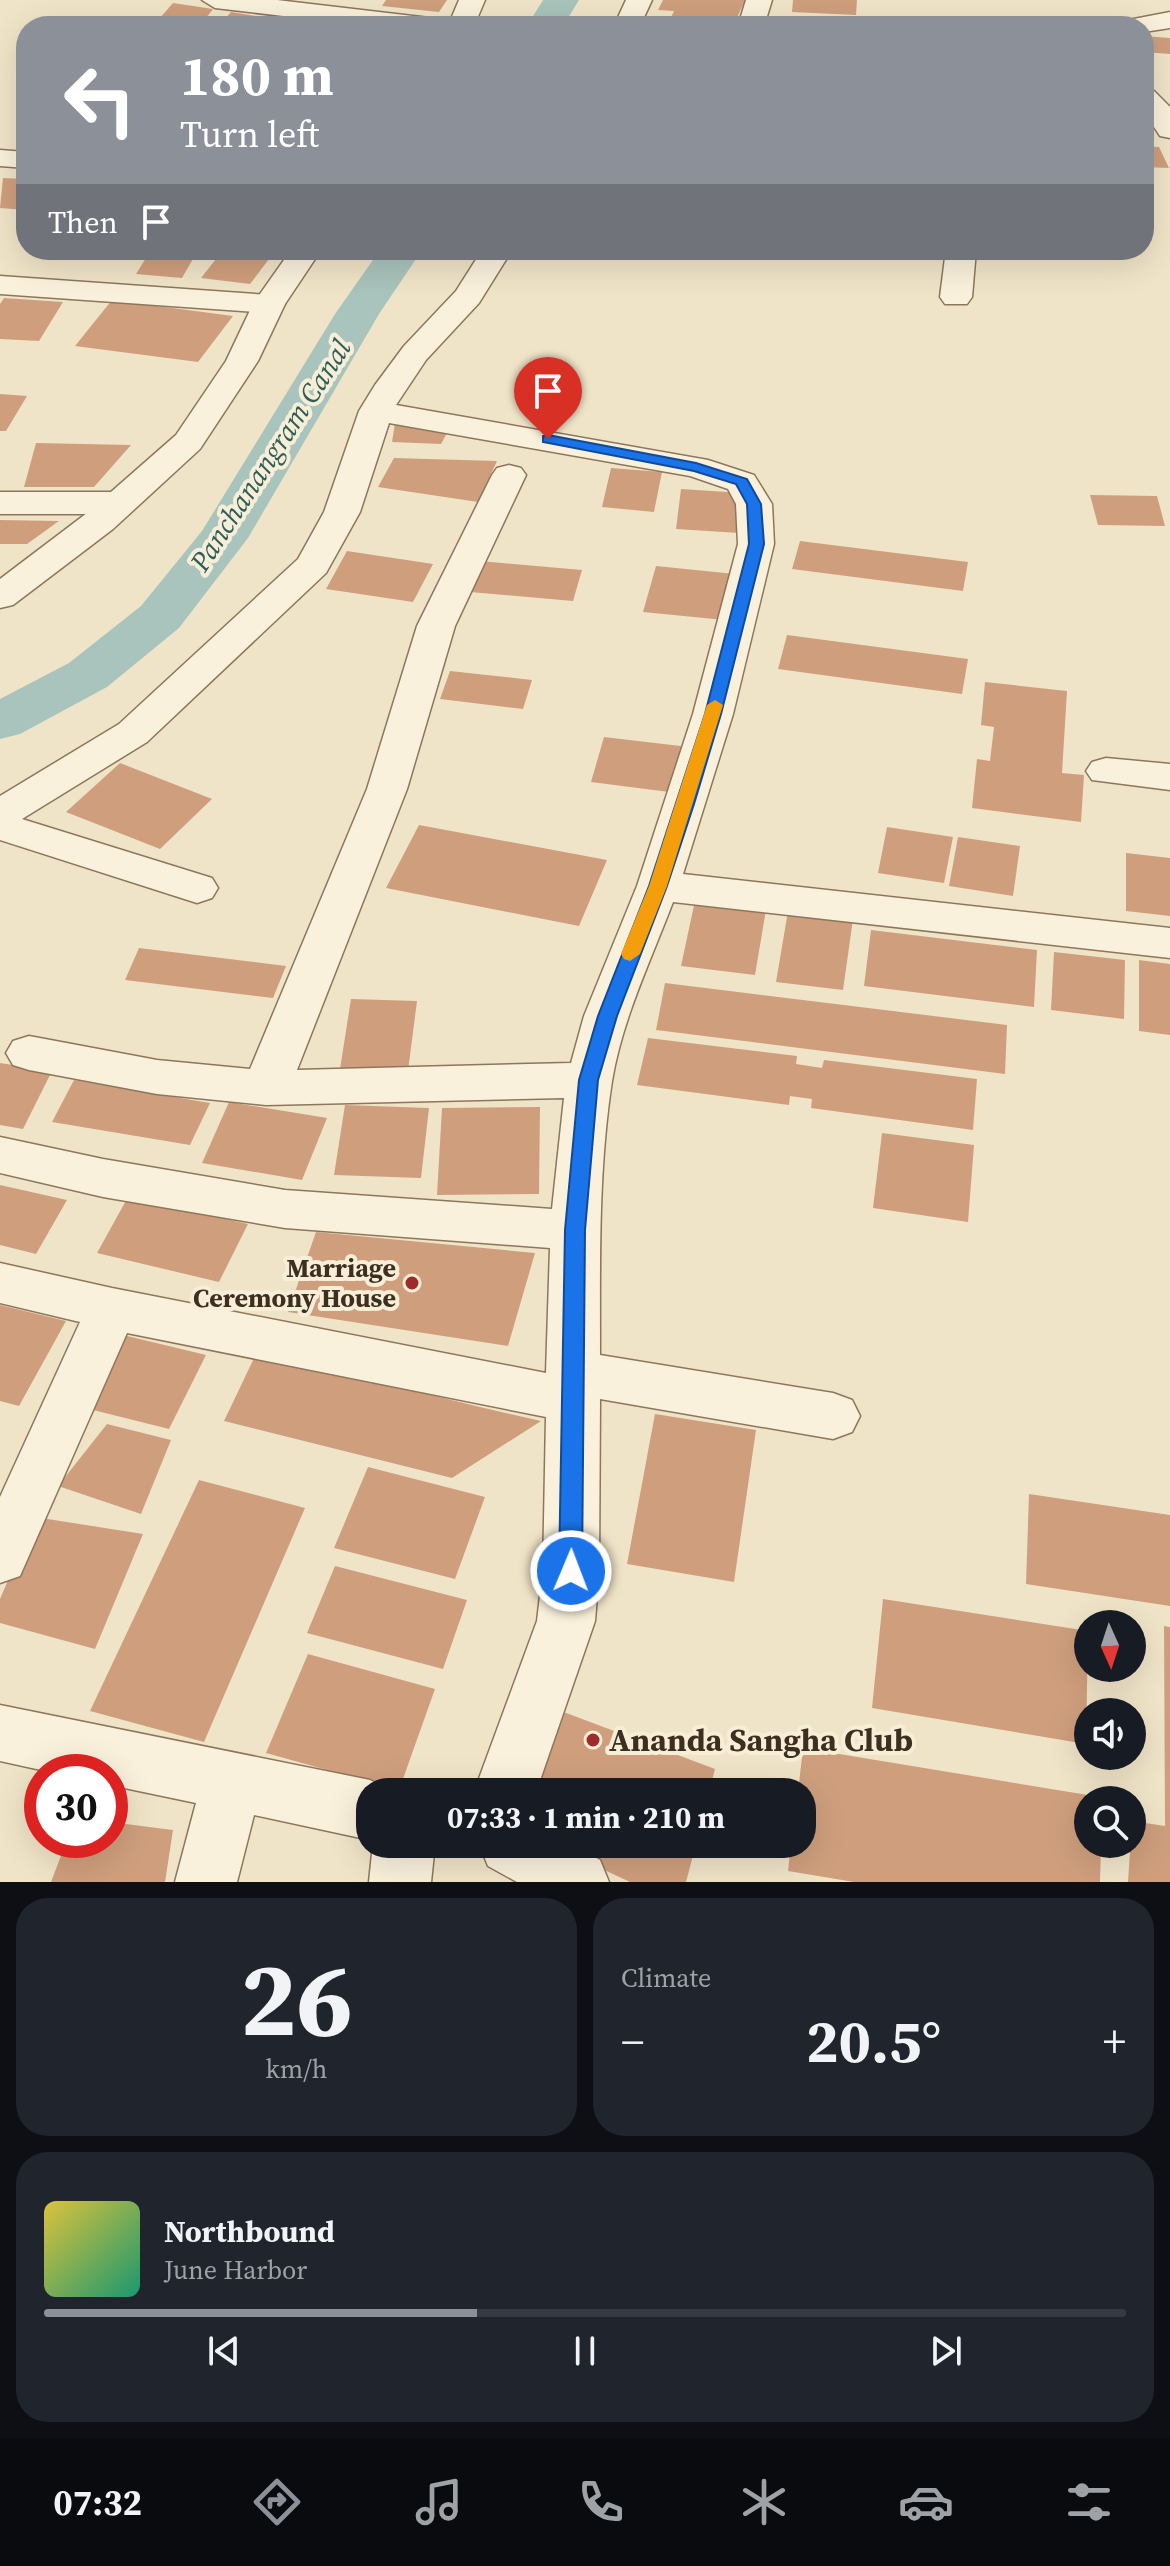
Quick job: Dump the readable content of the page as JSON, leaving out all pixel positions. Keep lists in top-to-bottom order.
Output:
{
  "water": ["Panchanangram Canal"],
  "places": ["Marriage Ceremony House", "Ananda Sangha Club"],
  "north": "bottom",
  "page": {
    "turn": ["180 m", "Turn left"],
    "then": "Then",
    "limit": "30",
    "trip": "07:33 · 1 min · 210 m",
    "tile": [
      ["26", "km/h"],
      "Climate"
    ],
    "heat": ["−", "20.5°", "+"],
    "song": ["Northbound", "June Harbor"],
    "tabs": "07:32"
  }
}
